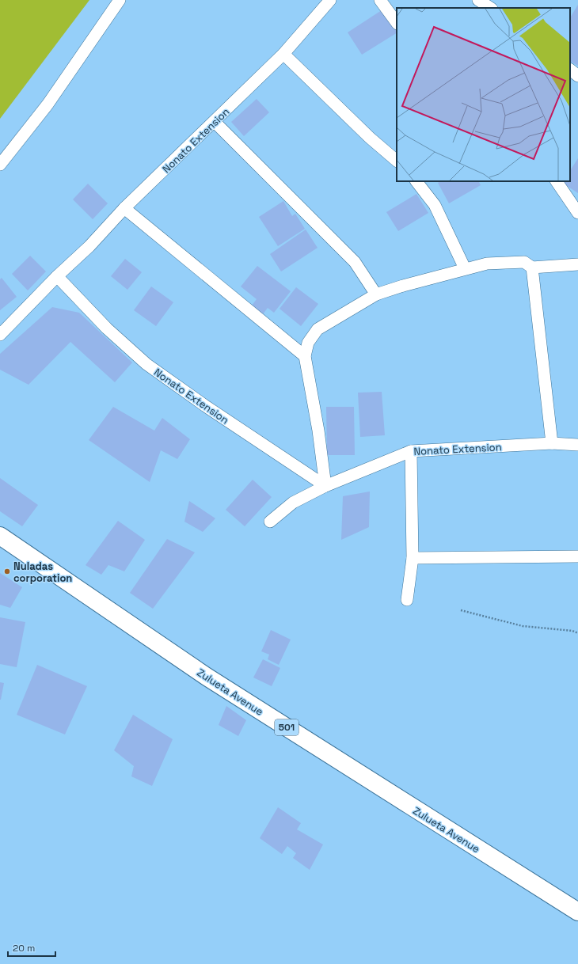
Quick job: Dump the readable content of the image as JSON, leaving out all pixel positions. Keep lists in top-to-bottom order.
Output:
{
  "streets": {
    "main road": ["Zulueta Avenue", "501"],
    "street": ["Nonato Extension"]
  },
  "places": ["Nuladas corporation"],
  "scale_bar": "20 m"
}
